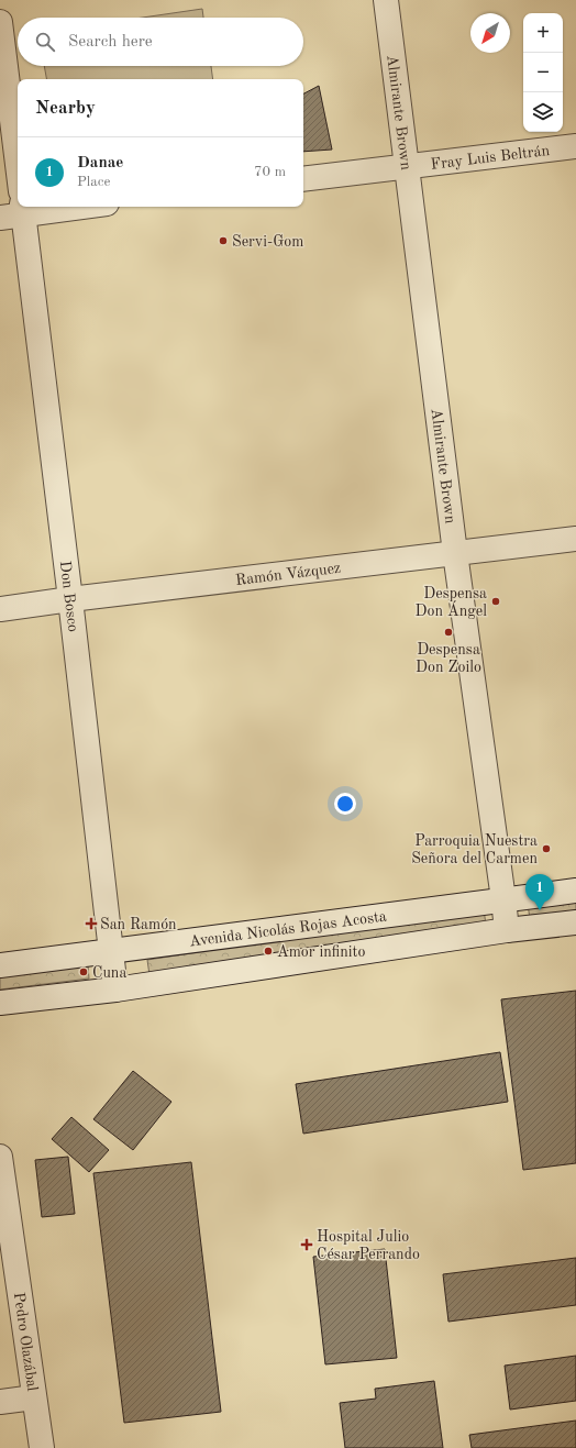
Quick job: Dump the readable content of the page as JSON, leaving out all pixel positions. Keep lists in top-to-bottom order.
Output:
{
  "streets": {
    "street": [
      "Almirante Brown",
      "Fray Luis Beltrán",
      "Ramón Vázquez",
      "Don Bosco",
      "Avenida Nicolás Rojas Acosta",
      "Pedro Olazábal"
    ]
  },
  "crossings": [
    ["Almirante Brown", "Fray Luis Beltrán"],
    ["Almirante Brown", "Ramón Vázquez"],
    ["Almirante Brown", "Avenida Nicolás Rojas Acosta"],
    ["Ramón Vázquez", "Don Bosco"],
    ["Don Bosco", "Avenida Nicolás Rojas Acosta"]
  ],
  "places": {
    "other": [
      "Servi-Gom",
      "Despensa Don Ángel",
      "Despensa Don Zoilo",
      "Parroquia Nuestra Señora del Carmen",
      "Amor infinito",
      "Cuna"
    ],
    "health": ["San Ramón", "Hospital Julio César Perrando"]
  },
  "north": "bottom left",
  "page": {
    "map_buttons": ["+", "−"],
    "search": "Search here",
    "heading": "Nearby",
    "list": [
      {
        "mark": "1",
        "name": "Danae",
        "note": "Place",
        "value": "70 m"
      }
    ],
    "pins": "1"
  }
}
